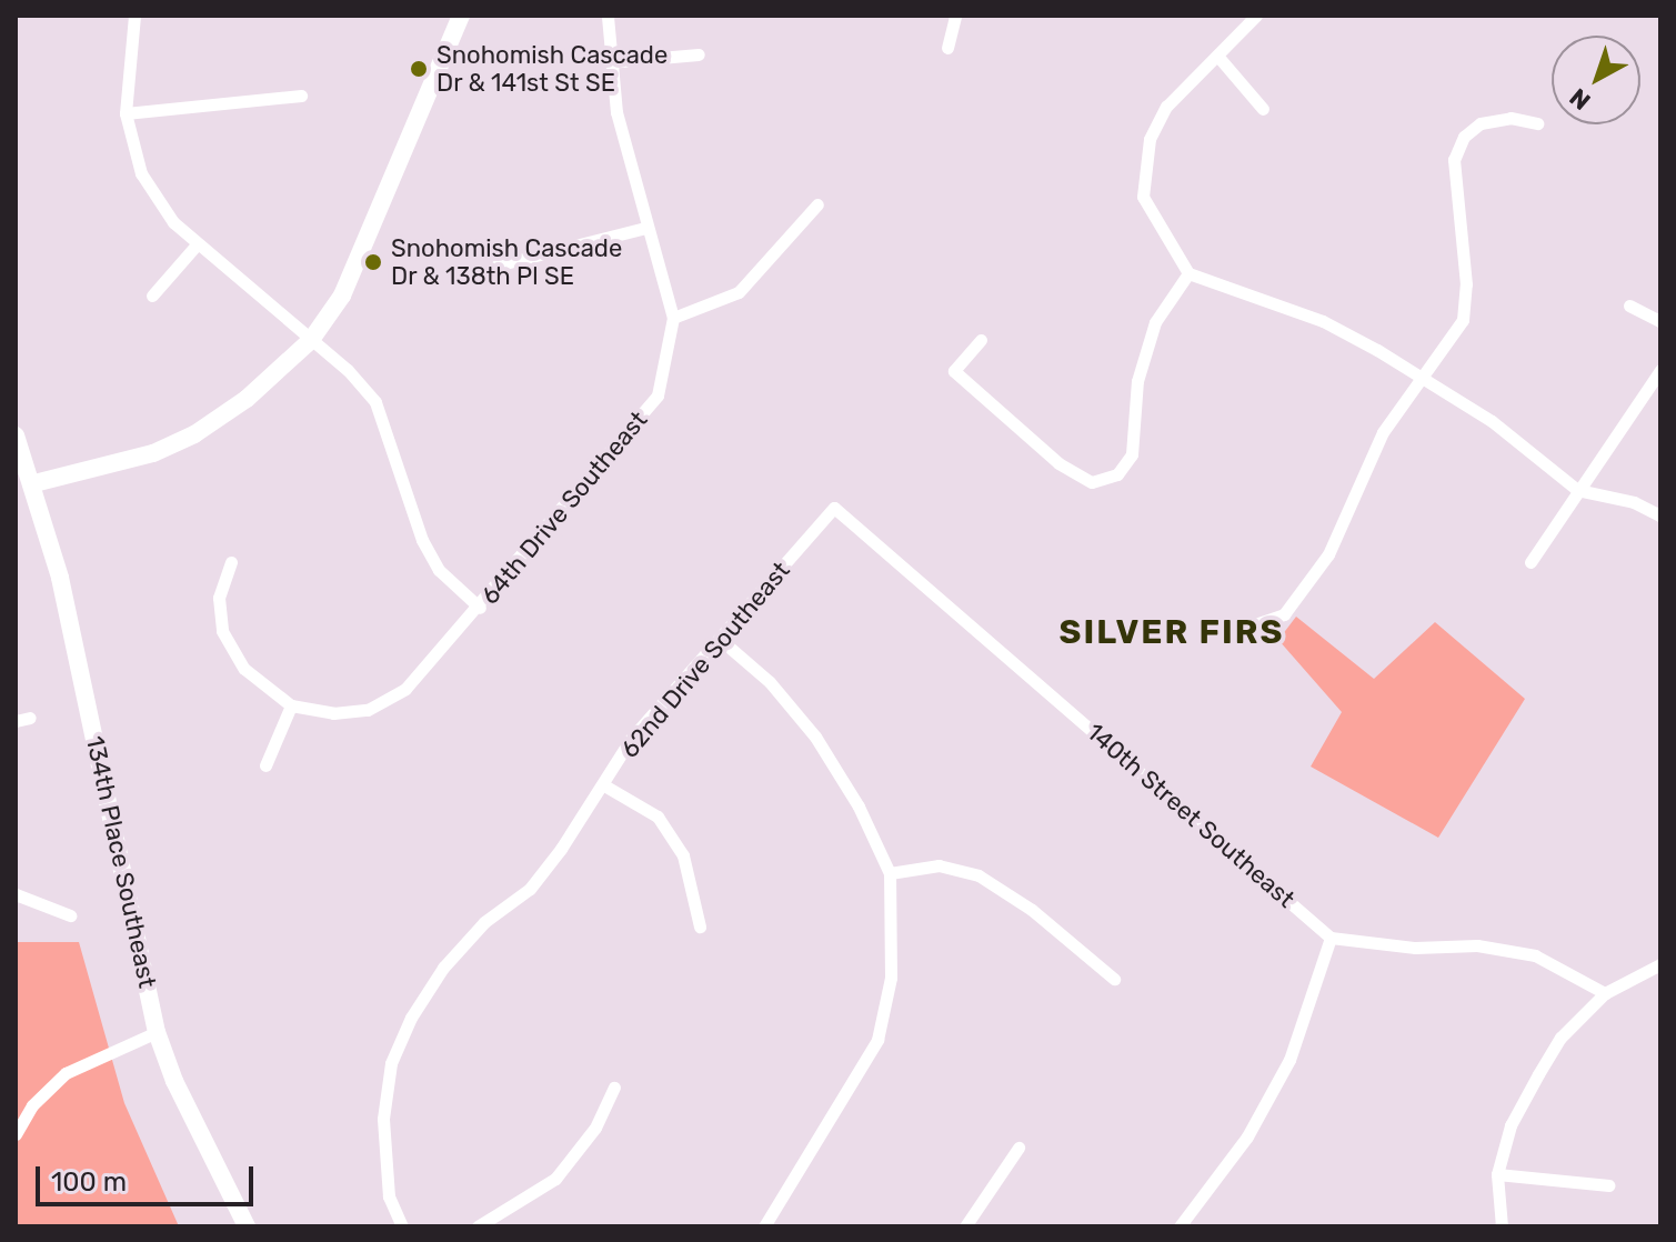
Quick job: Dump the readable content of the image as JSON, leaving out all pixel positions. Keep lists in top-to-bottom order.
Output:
{
  "streets": {
    "main road": ["134th Place Southeast"],
    "street": ["64th Drive Southeast", "62nd Drive Southeast", "140th Street Southeast"]
  },
  "crossings": [
    ["62nd Drive Southeast", "140th Street Southeast"]
  ],
  "districts": ["SILVER FIRS"],
  "places": ["Snohomish Cascade Dr & 141st St SE", "Snohomish Cascade Dr & 138th Pl SE"],
  "scale_bar": "100 m",
  "north": "bottom left"
}
